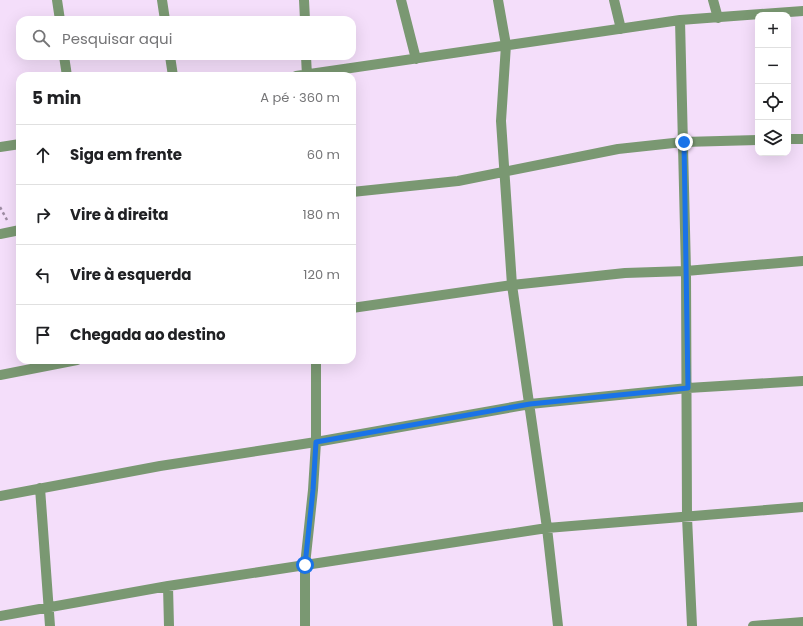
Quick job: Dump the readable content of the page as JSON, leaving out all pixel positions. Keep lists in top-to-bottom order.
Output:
{
  "page": {
    "map_buttons": ["+", "−"],
    "search": "Pesquisar aqui",
    "heading": ["5 min", "A pé · 360 m"],
    "list": [
      ["Siga em frente", "60 m"],
      ["Vire à direita", "180 m"],
      ["Vire à esquerda", "120 m"],
      "Chegada ao destino"
    ]
  }
}
